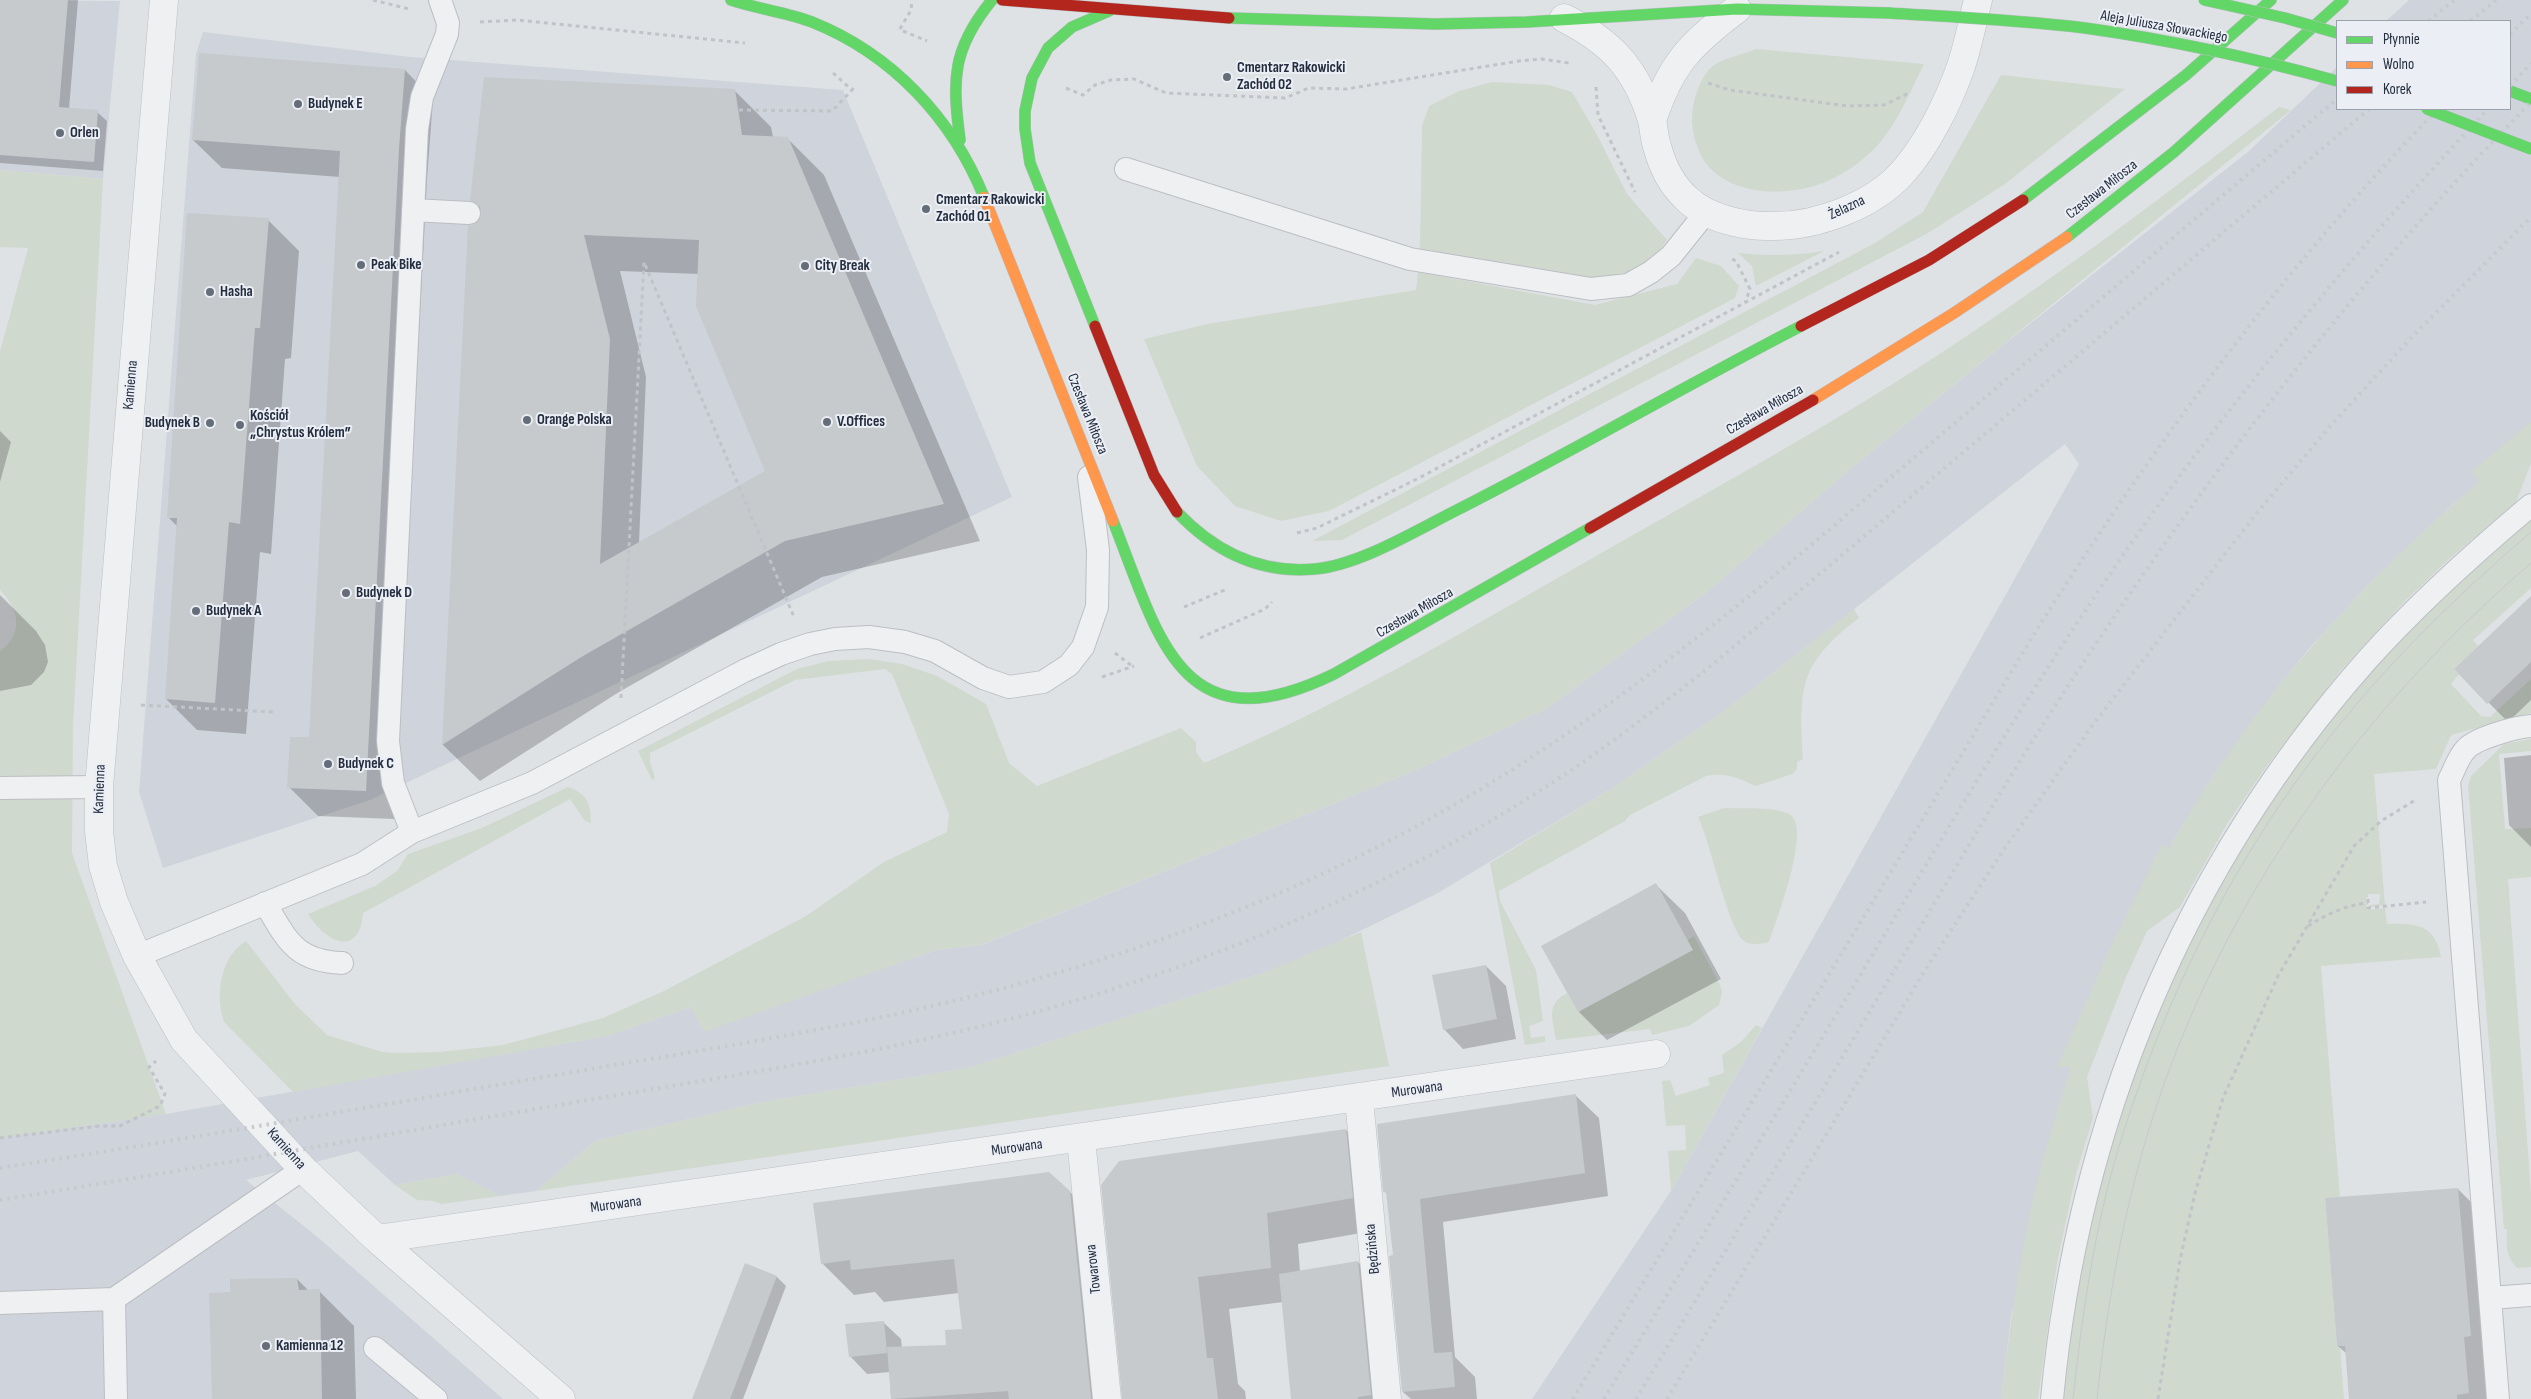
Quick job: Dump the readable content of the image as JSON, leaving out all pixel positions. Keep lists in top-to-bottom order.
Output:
{
  "streets": {
    "main road": ["Aleja Juliusza Słowackiego", "Czesława Miłosza"],
    "street": [
      "Żelazna",
      "Kamienna",
      "Murowana",
      "Będzińska",
      "Towarowa"
    ]
  },
  "crossings": [
    ["Aleja Juliusza Słowackiego", "Żelazna"],
    ["Kamienna", "Murowana"],
    ["Murowana", "Będzińska"],
    ["Murowana", "Towarowa"]
  ],
  "places": [
    "Cmentarz Rakowicki Zachód 02",
    "Budynek E",
    "Orlen",
    "Cmentarz Rakowicki Zachód 01",
    "Peak Bike",
    "City Break",
    "Hasha",
    "Orange Polska",
    "V.Offices",
    "Budynek B",
    "Kościół „Chrystus Królem”",
    "Budynek D",
    "Budynek A",
    "Budynek C",
    "Kamienna 12"
  ],
  "legend": ["Płynnie", "Wolno", "Korek"]
}
